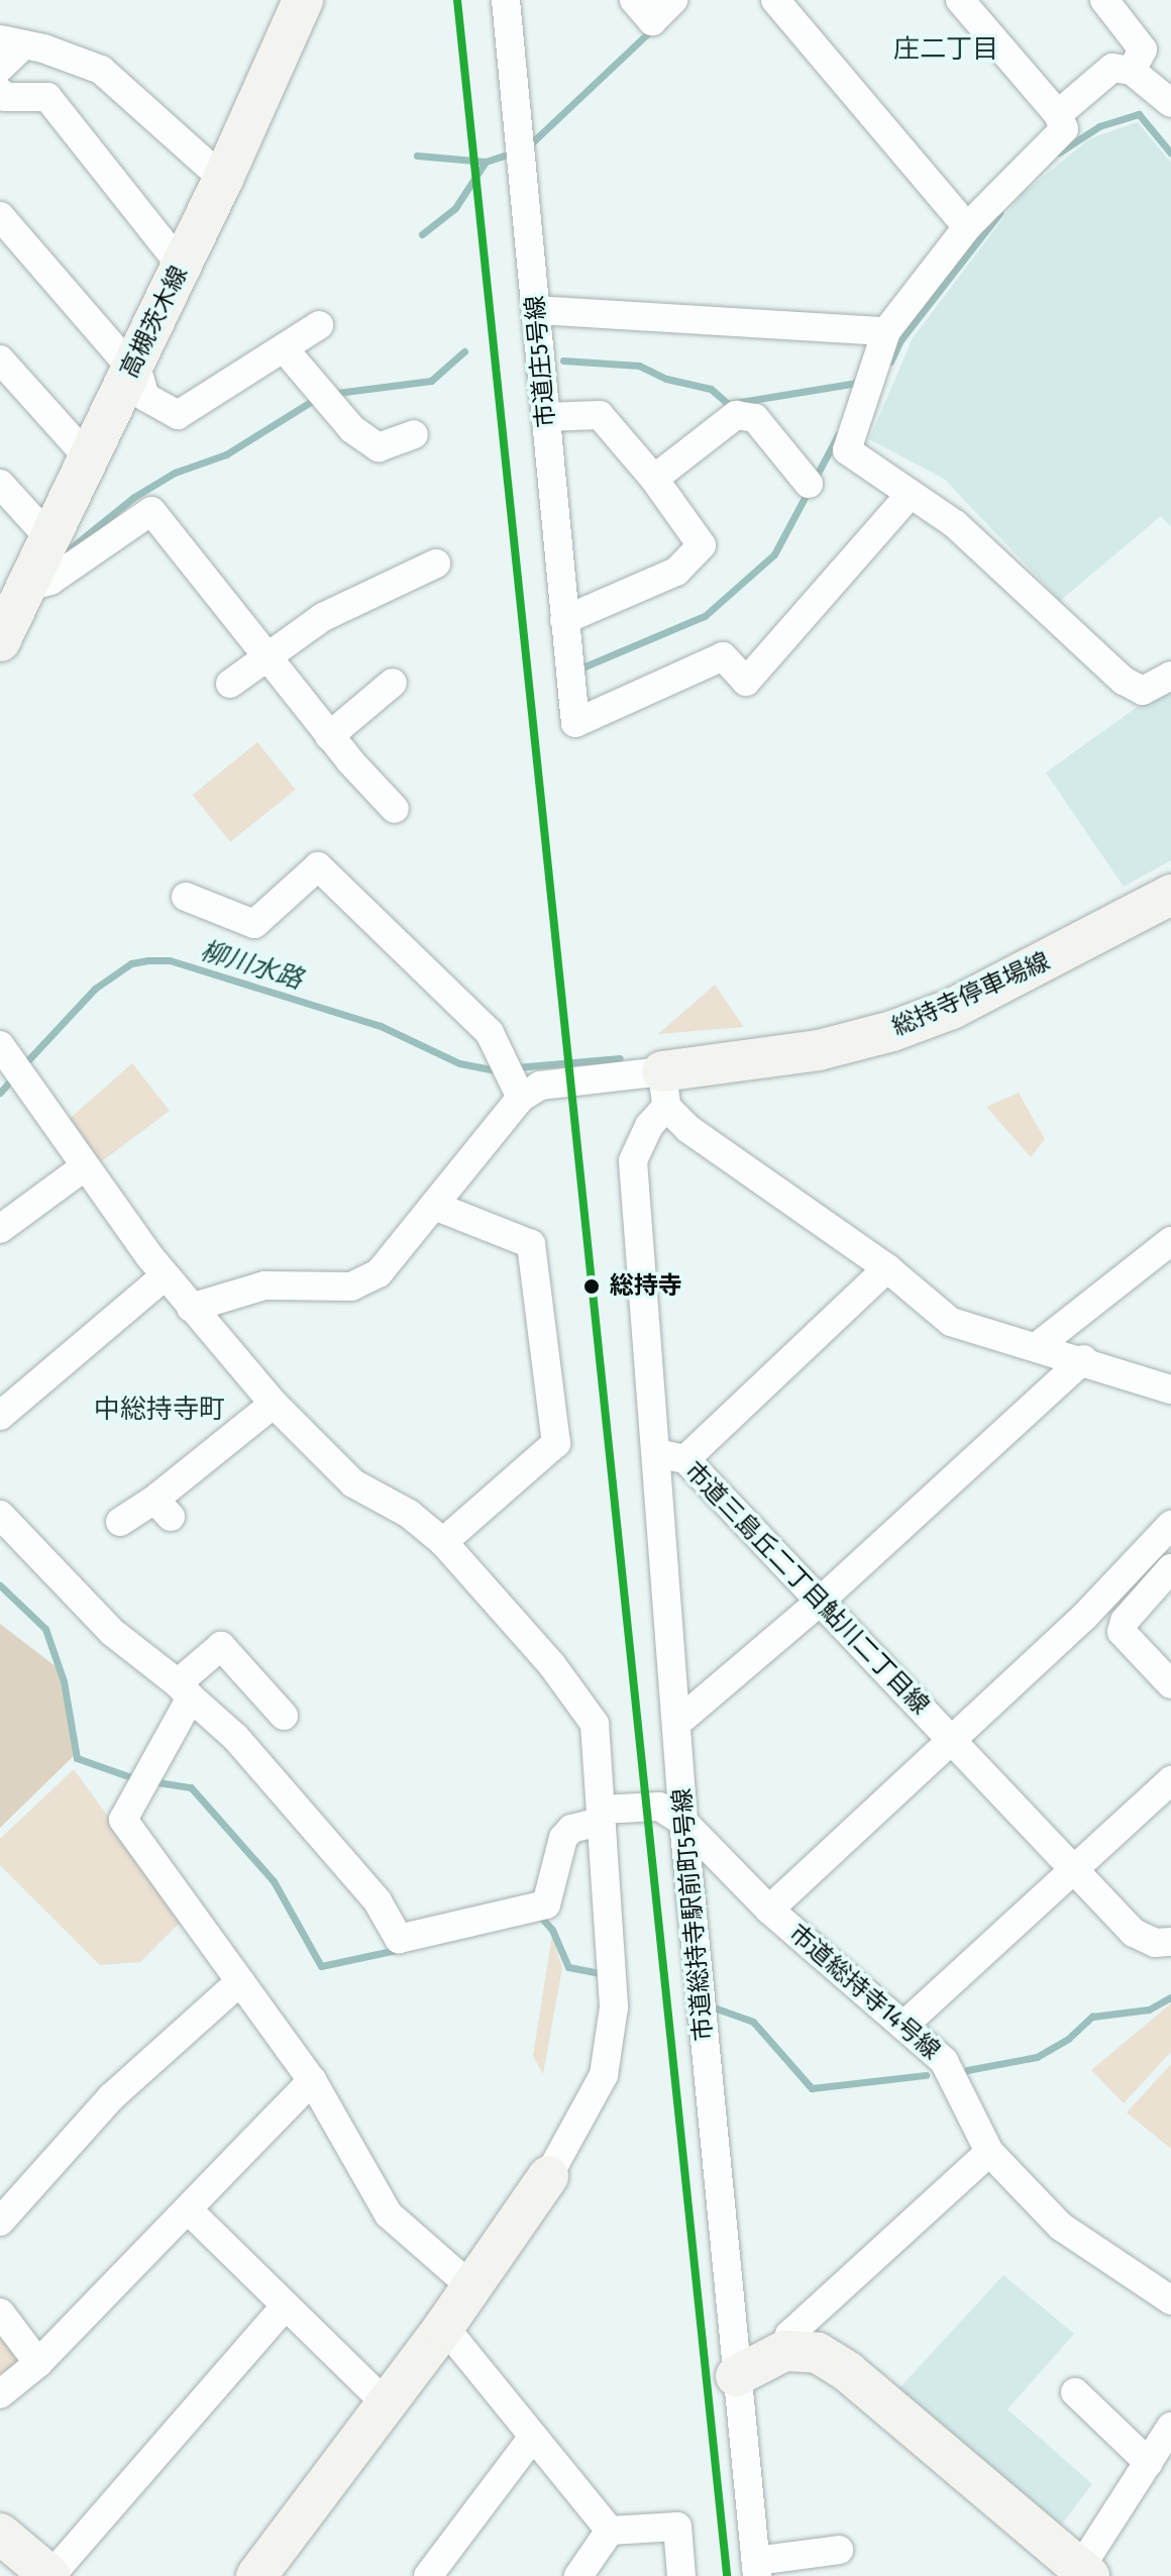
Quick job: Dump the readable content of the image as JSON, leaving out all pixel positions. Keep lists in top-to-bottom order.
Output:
{
  "streets": {
    "main road": ["高槻茨木線", "総持寺停車場線"],
    "street": [
      "市道庄5号線",
      "市道三島丘二丁目鮎川二丁目線",
      "市道総持寺駅前町5号線",
      "市道総持寺14号線"
    ]
  },
  "crossings": [
    ["総持寺停車場線", "市道三島丘二丁目鮎川二丁目線"],
    ["市道三島丘二丁目鮎川二丁目線", "市道総持寺駅前町5号線"],
    ["市道総持寺駅前町5号線", "市道総持寺14号線"]
  ],
  "districts": ["庄二丁目", "中総持寺町"],
  "water": ["柳川水路"],
  "places": ["総持寺"]
}
